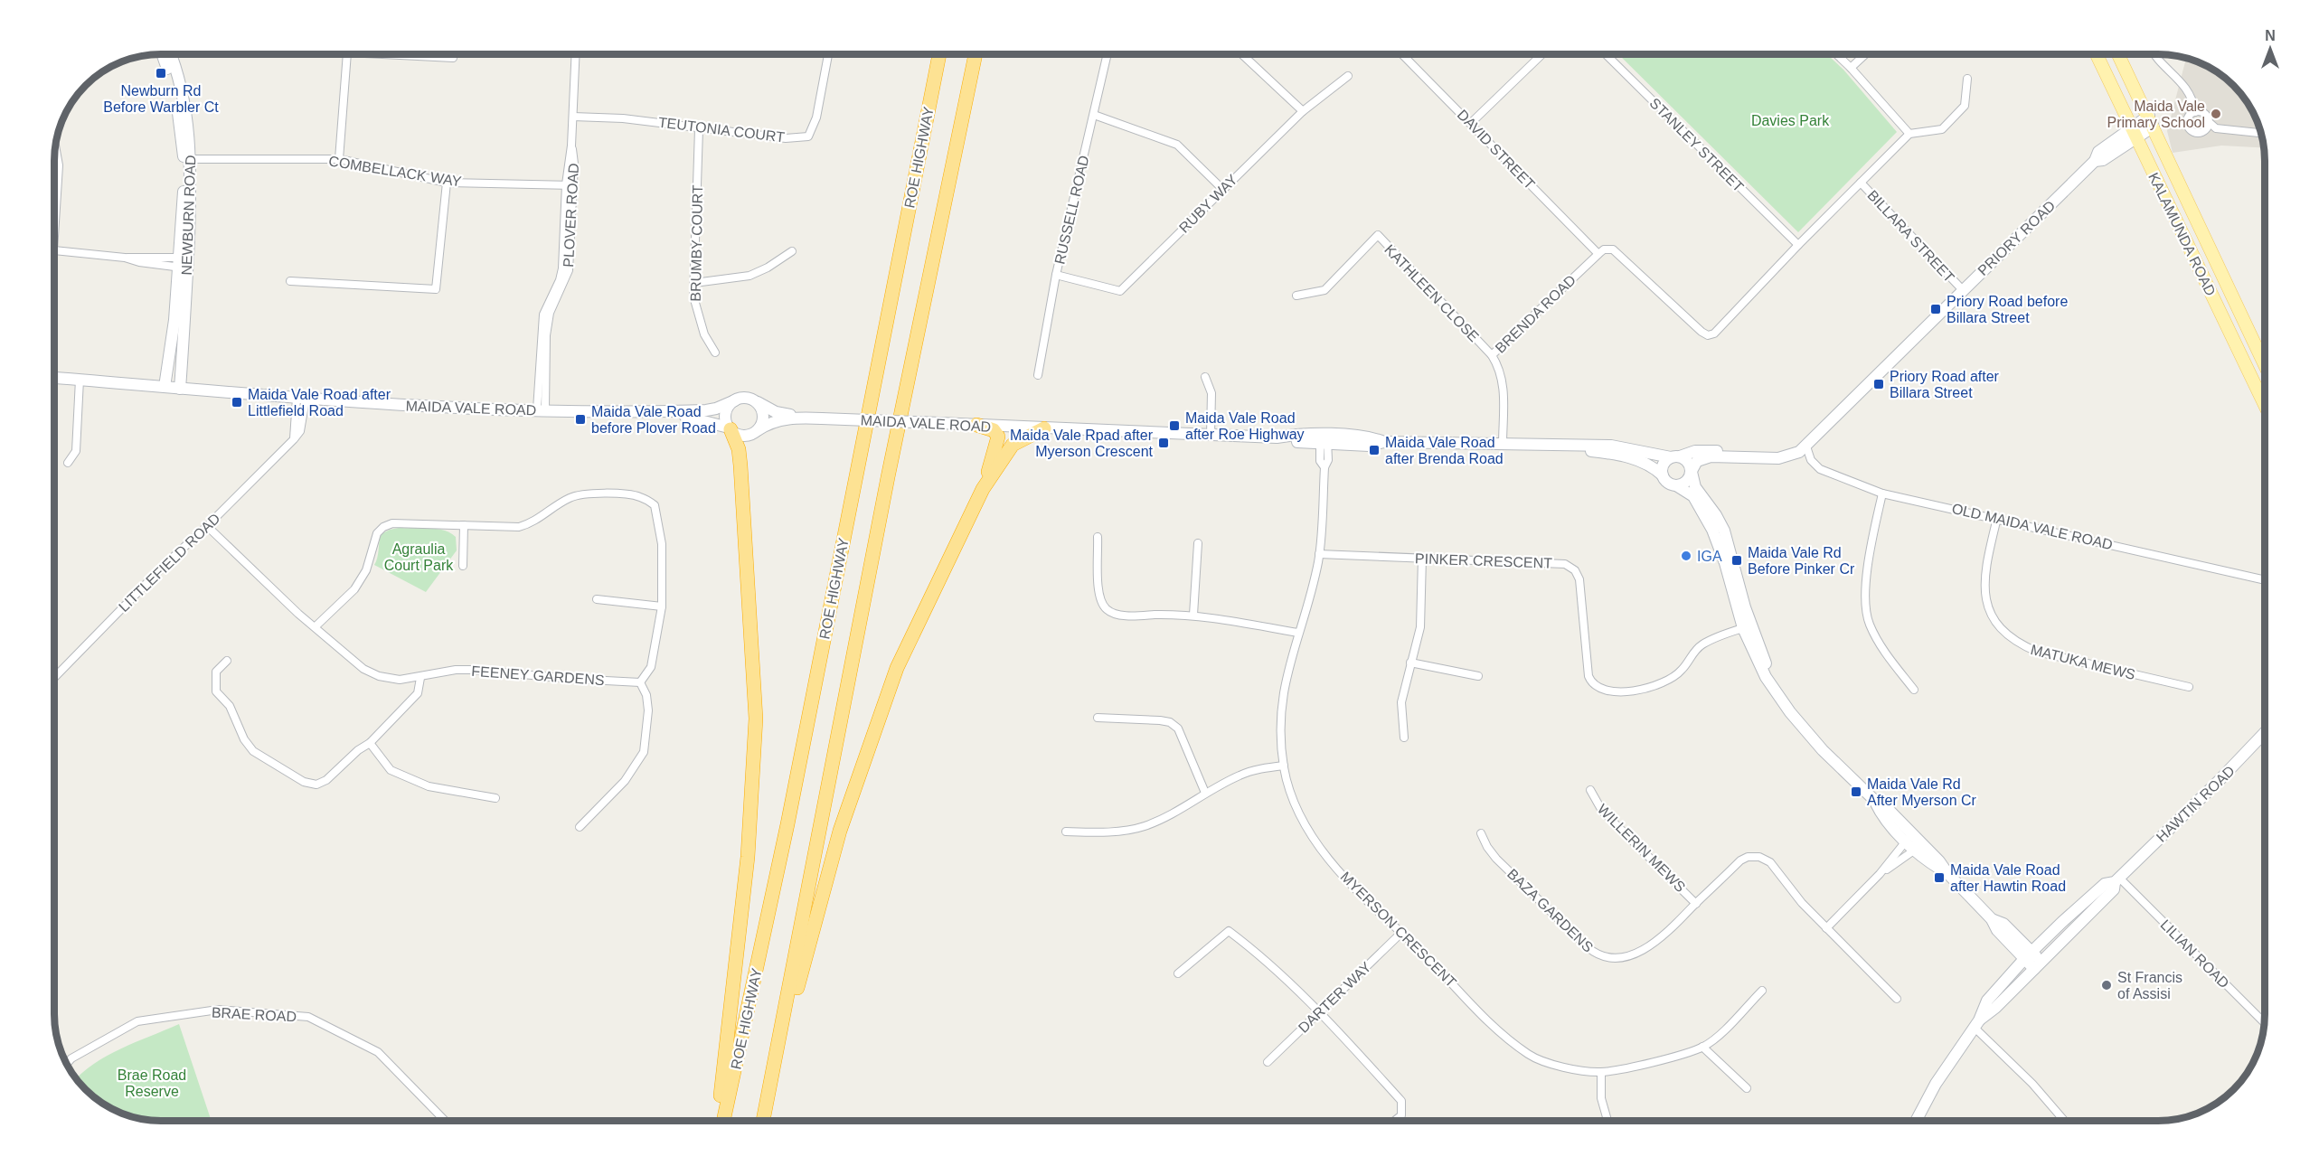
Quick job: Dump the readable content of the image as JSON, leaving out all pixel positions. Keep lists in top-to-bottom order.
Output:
{
  "streets": {
    "highway": ["ROE HIGHWAY"],
    "main road": [
      "NEWBURN ROAD",
      "KALAMUNDA ROAD",
      "PRIORY ROAD",
      "MAIDA VALE ROAD",
      "HAWTIN ROAD"
    ],
    "street": [
      "TEUTONIA COURT",
      "STANLEY STREET",
      "DAVID STREET",
      "COMBELLACK WAY",
      "RUBY WAY",
      "RUSSELL ROAD",
      "PLOVER ROAD",
      "BILLARA STREET",
      "BRUMBY COURT",
      "KATHLEEN CLOSE",
      "BRENDA ROAD",
      "OLD MAIDA VALE ROAD",
      "PINKER CRESCENT",
      "LITTLEFIELD ROAD",
      "MATUKA MEWS",
      "FEENEY GARDENS",
      "WILLERIN MEWS",
      "BAZA GARDENS",
      "MYERSON CRESCENT",
      "LILIAN ROAD",
      "DARTER WAY",
      "BRAE ROAD"
    ]
  },
  "crossings": [
    ["TEUTONIA COURT", "PLOVER ROAD"],
    ["TEUTONIA COURT", "BRUMBY COURT"],
    ["DAVID STREET", "BRENDA ROAD"],
    ["COMBELLACK WAY", "NEWBURN ROAD"],
    ["COMBELLACK WAY", "PLOVER ROAD"],
    ["RUBY WAY", "RUSSELL ROAD"],
    ["NEWBURN ROAD", "MAIDA VALE ROAD"],
    ["PLOVER ROAD", "MAIDA VALE ROAD"],
    ["KALAMUNDA ROAD", "PRIORY ROAD"],
    ["BILLARA STREET", "PRIORY ROAD"],
    ["PRIORY ROAD", "MAIDA VALE ROAD"],
    ["PRIORY ROAD", "OLD MAIDA VALE ROAD"],
    ["KATHLEEN CLOSE", "BRENDA ROAD"],
    ["BRENDA ROAD", "MAIDA VALE ROAD"],
    ["MAIDA VALE ROAD", "LITTLEFIELD ROAD"],
    ["MAIDA VALE ROAD", "MYERSON CRESCENT"],
    ["OLD MAIDA VALE ROAD", "MATUKA MEWS"],
    ["PINKER CRESCENT", "MYERSON CRESCENT"],
    ["LITTLEFIELD ROAD", "FEENEY GARDENS"],
    ["HAWTIN ROAD", "LILIAN ROAD"],
    ["WILLERIN MEWS", "BAZA GARDENS"],
    ["MYERSON CRESCENT", "DARTER WAY"]
  ],
  "parks": ["Davies Park", "Agraulia Court Park", "Brae Road Reserve"],
  "places": {
    "transit": [
      "Newburn Rd Before Warbler Ct",
      "Priory Road before Billara Street",
      "Priory Road after Billara Street",
      "Maida Vale Road after Littlefield Road",
      "Maida Vale Road before Plover Road",
      "Maida Vale Road after Roe Highway",
      "Maida Vale Rpad after Myerson Crescent",
      "Maida Vale Road after Brenda Road",
      "Maida Vale Rd Before Pinker Cr",
      "Maida Vale Rd After Myerson Cr",
      "Maida Vale Road after Hawtin Road"
    ],
    "other": ["Maida Vale Primary School", "IGA", "St Francis of Assisi"]
  },
  "north": "top"
}
